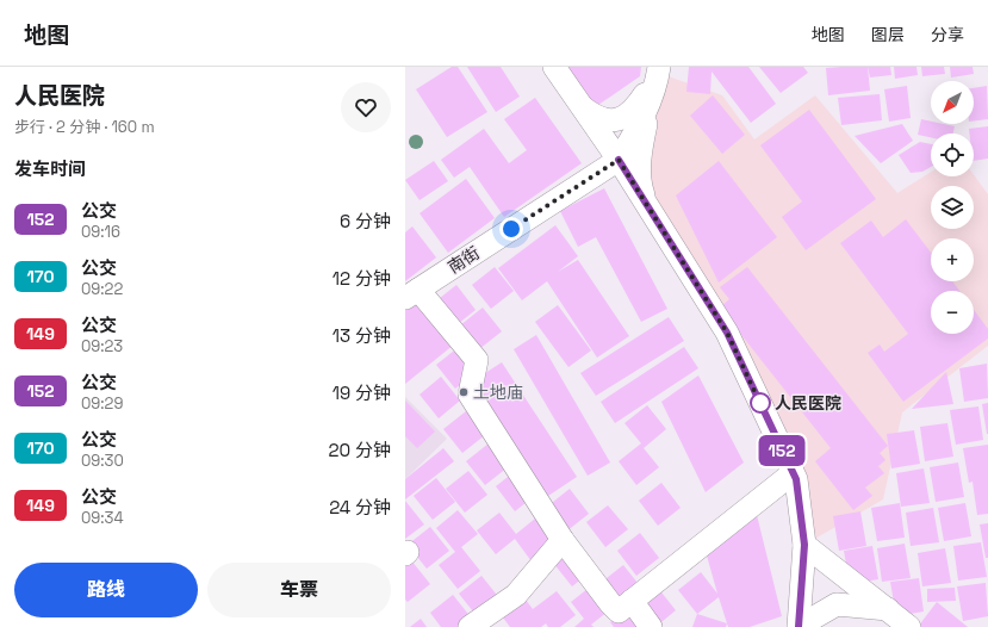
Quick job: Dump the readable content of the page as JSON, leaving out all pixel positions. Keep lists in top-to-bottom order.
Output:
{
  "streets": {
    "street": ["南街"]
  },
  "places": ["土地庙", "人民医院"],
  "lines": ["bus line 152"],
  "north": "bottom left",
  "page": {
    "header": "地图",
    "nav": ["地图", "图层", "分享"],
    "heading": [
      ["人民医院", "步行 · 2 分钟 · 160 m"],
      "发车时间"
    ],
    "on_map": "152",
    "map_buttons": ["+", "−"],
    "list": [
      {
        "mark": "152",
        "name": "公交",
        "note": "09:16",
        "value": "6 分钟"
      },
      {
        "mark": "170",
        "name": "公交",
        "note": "09:22",
        "value": "12 分钟"
      },
      {
        "mark": "149",
        "name": "公交",
        "note": "09:23",
        "value": "13 分钟"
      },
      {
        "mark": "152",
        "name": "公交",
        "note": "09:29",
        "value": "19 分钟"
      },
      {
        "mark": "170",
        "name": "公交",
        "note": "09:30",
        "value": "20 分钟"
      },
      {
        "mark": "149",
        "name": "公交",
        "note": "09:34",
        "value": "24 分钟"
      }
    ],
    "buttons": ["路线", "车票"]
  }
}
